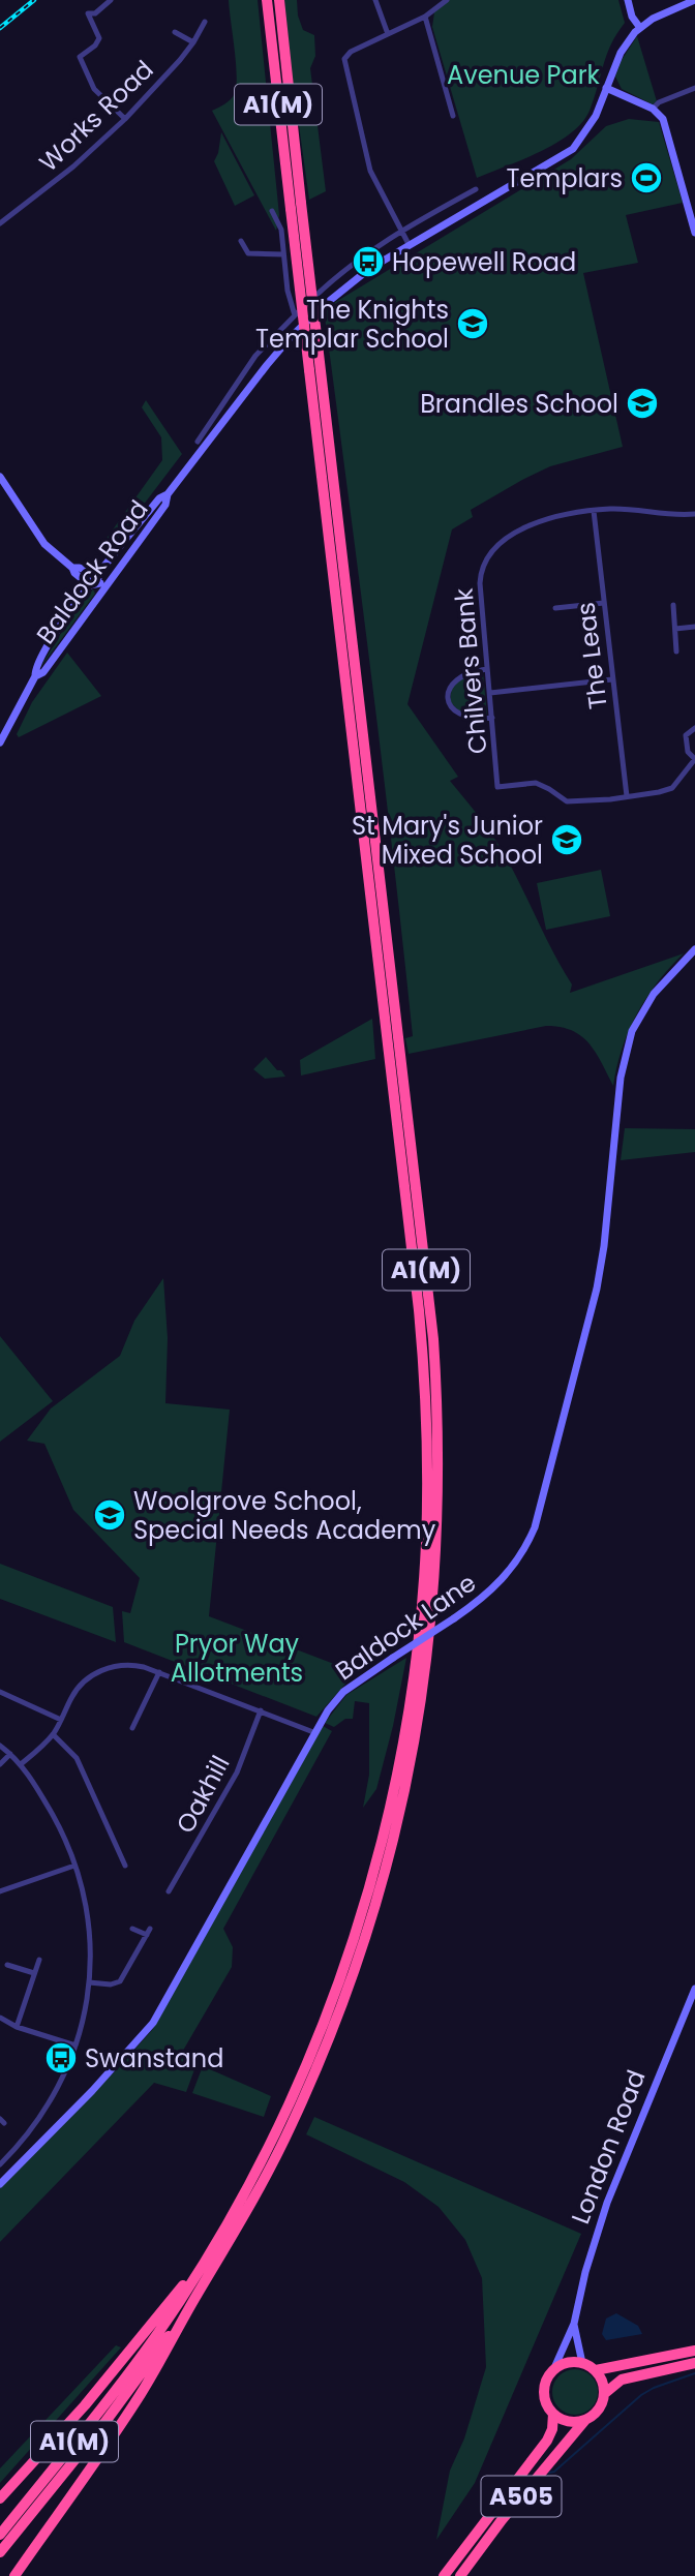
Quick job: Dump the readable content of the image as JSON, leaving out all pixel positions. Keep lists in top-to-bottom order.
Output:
{
  "streets": {
    "highway": ["A1(M)", "A505"],
    "street": [
      "Works Road",
      "Baldock Road",
      "The Leas",
      "Chilvers Bank",
      "Baldock Lane",
      "Oakhill",
      "London Road"
    ]
  },
  "crossings": [
    ["The Leas", "Chilvers Bank"],
    ["London Road", "A505"]
  ],
  "parks": ["Avenue Park", "Pryor Way Allotments"],
  "places": {
    "sports": ["Templars"],
    "bus stop": ["Hopewell Road", "Swanstand"],
    "school or university": [
      "The Knights Templar School",
      "Brandles School",
      "St Mary's Junior Mixed School",
      "Woolgrove School, Special Needs Academy"
    ]
  }
}
